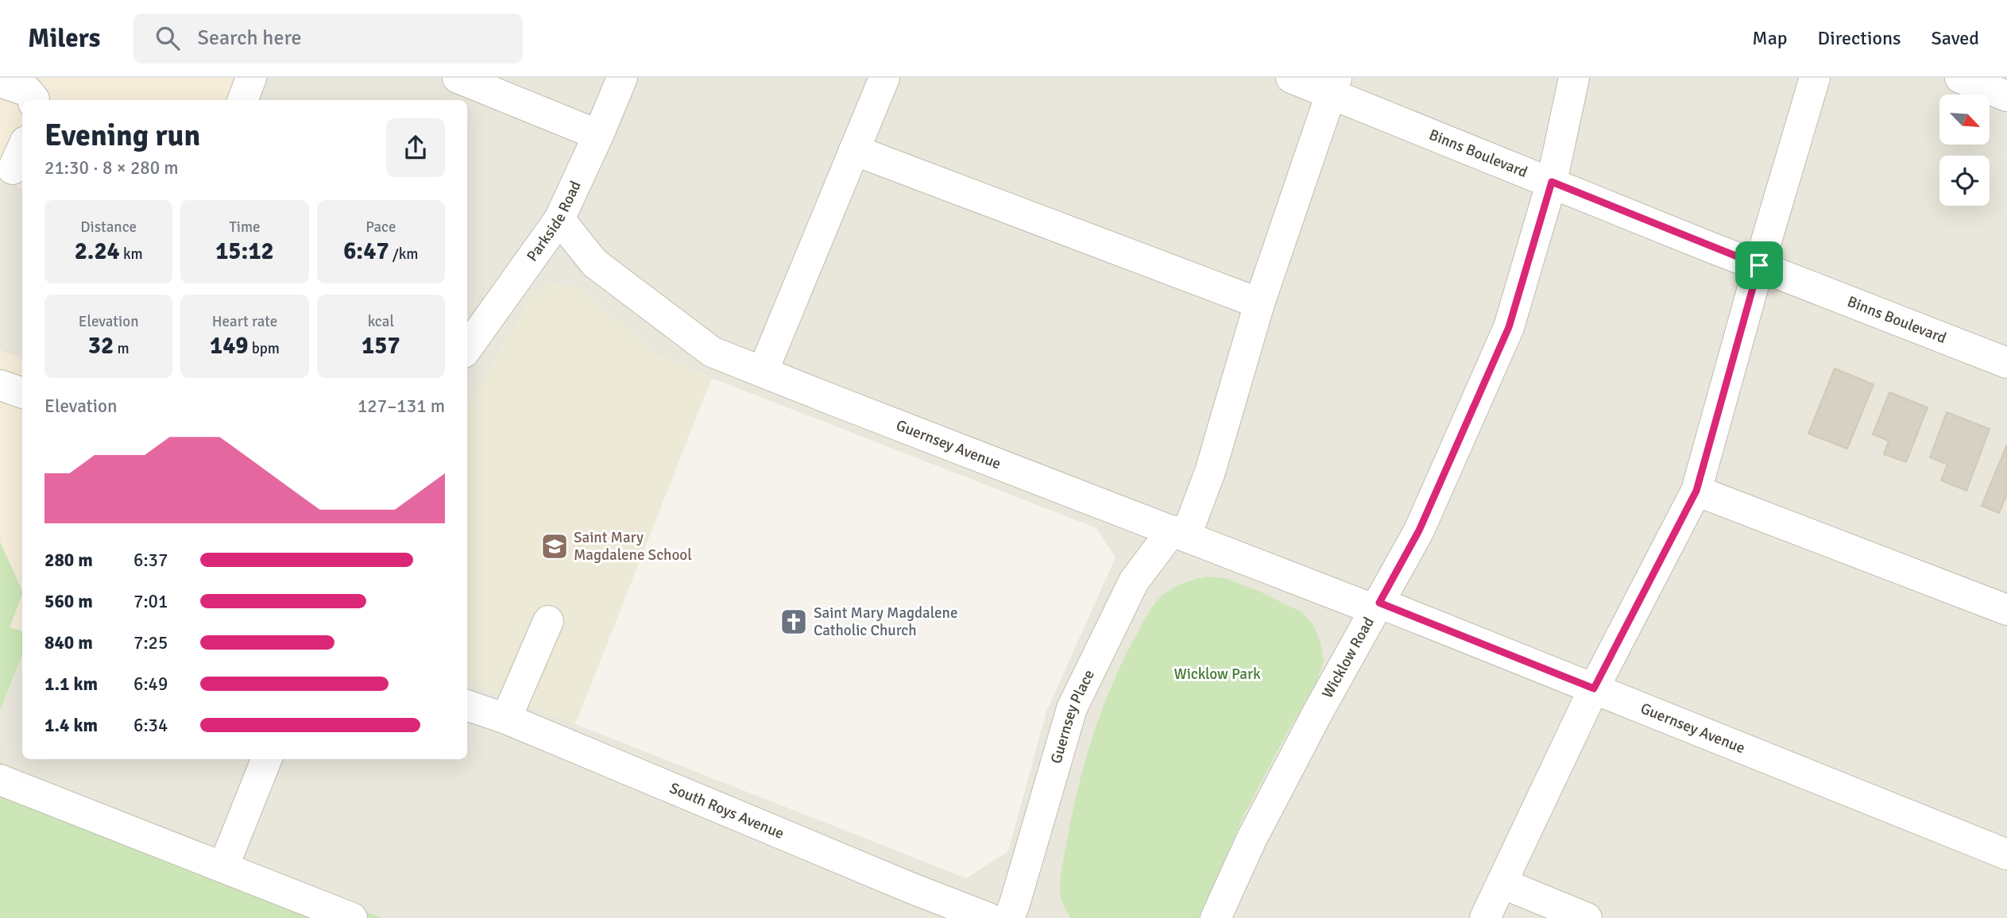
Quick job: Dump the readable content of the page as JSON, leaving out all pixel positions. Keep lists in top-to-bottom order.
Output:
{
  "streets": {
    "street": [
      "Binns Boulevard",
      "Parkside Road",
      "Guernsey Avenue",
      "Wicklow Road",
      "Guernsey Place",
      "South Roys Avenue"
    ]
  },
  "crossings": [
    ["Binns Boulevard", "Wicklow Road"],
    ["Binns Boulevard", "Guernsey Place"],
    ["Parkside Road", "Guernsey Avenue"],
    ["Guernsey Avenue", "Wicklow Road"],
    ["Guernsey Avenue", "Guernsey Place"]
  ],
  "parks": ["Wicklow Park"],
  "places": {
    "school or university": ["Saint Mary Magdalene School"],
    "church": ["Saint Mary Magdalene Catholic Church"]
  },
  "north": "bottom right",
  "page": {
    "header": "Milers",
    "search": "Search here",
    "nav": ["Map", "Directions", "Saved"],
    "heading": ["Evening run", "21:30 · 8 × 280 m"],
    "stats": [
      ["Distance", "2.24 km"],
      ["Time", "15:12"],
      ["Pace", "6:47 /km"],
      ["Elevation", "32 m"],
      ["Heart rate", "149 bpm"],
      ["kcal", "157"]
    ],
    "chart": ["Elevation", "127–131 m"],
    "list": [
      {
        "name": "280 m",
        "note": "6:37"
      },
      {
        "name": "560 m",
        "note": "7:01"
      },
      {
        "name": "840 m",
        "note": "7:25"
      },
      {
        "name": "1.1 km",
        "note": "6:49"
      },
      {
        "name": "1.4 km",
        "note": "6:34"
      }
    ]
  }
}
